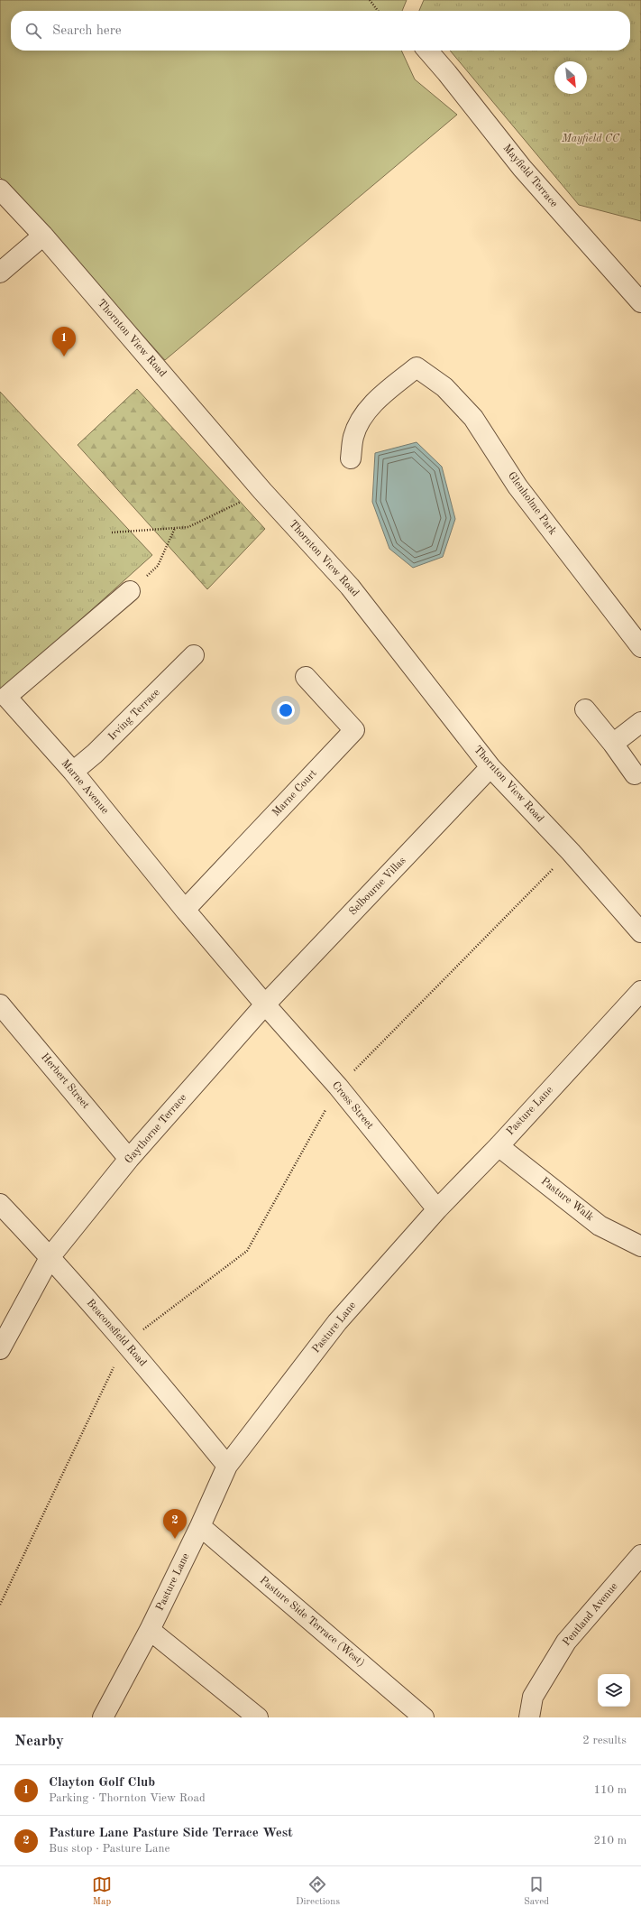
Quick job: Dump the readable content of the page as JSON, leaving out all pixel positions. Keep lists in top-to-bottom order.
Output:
{
  "streets": {
    "street": [
      "Mayfield Terrace",
      "Thornton View Road",
      "Glenholme Park",
      "Irving Terrace",
      "Marne Avenue",
      "Marne Court",
      "Selbourne Villas",
      "Herbert Street",
      "Cross Street",
      "Pasture Lane",
      "Gaythorne Terrace",
      "Pasture Walk",
      "Beaconsfield Road",
      "Pentland Avenue",
      "Pasture Side Terrace (West)"
    ]
  },
  "crossings": [
    ["Thornton View Road", "Selbourne Villas"],
    ["Irving Terrace", "Marne Avenue"],
    ["Marne Avenue", "Marne Court"],
    ["Marne Avenue", "Selbourne Villas"],
    ["Marne Avenue", "Cross Street"],
    ["Marne Avenue", "Gaythorne Terrace"],
    ["Selbourne Villas", "Cross Street"],
    ["Selbourne Villas", "Gaythorne Terrace"],
    ["Herbert Street", "Gaythorne Terrace"],
    ["Cross Street", "Pasture Lane"],
    ["Cross Street", "Gaythorne Terrace"],
    ["Pasture Lane", "Pasture Walk"],
    ["Pasture Lane", "Beaconsfield Road"],
    ["Pasture Lane", "Pasture Side Terrace (West)"],
    ["Gaythorne Terrace", "Beaconsfield Road"]
  ],
  "parks": ["Mayfield CC"],
  "north": "bottom right",
  "page": {
    "search": "Search here",
    "pins": ["1", "2"],
    "heading": ["Nearby", "2 results"],
    "list": [
      {
        "mark": "1",
        "name": "Clayton Golf Club",
        "note": "Parking · Thornton View Road",
        "value": "110 m"
      },
      {
        "mark": "2",
        "name": "Pasture Lane Pasture Side Terrace West",
        "note": "Bus stop · Pasture Lane",
        "value": "210 m"
      }
    ],
    "nav": ["Map", "Directions", "Saved"]
  }
}
